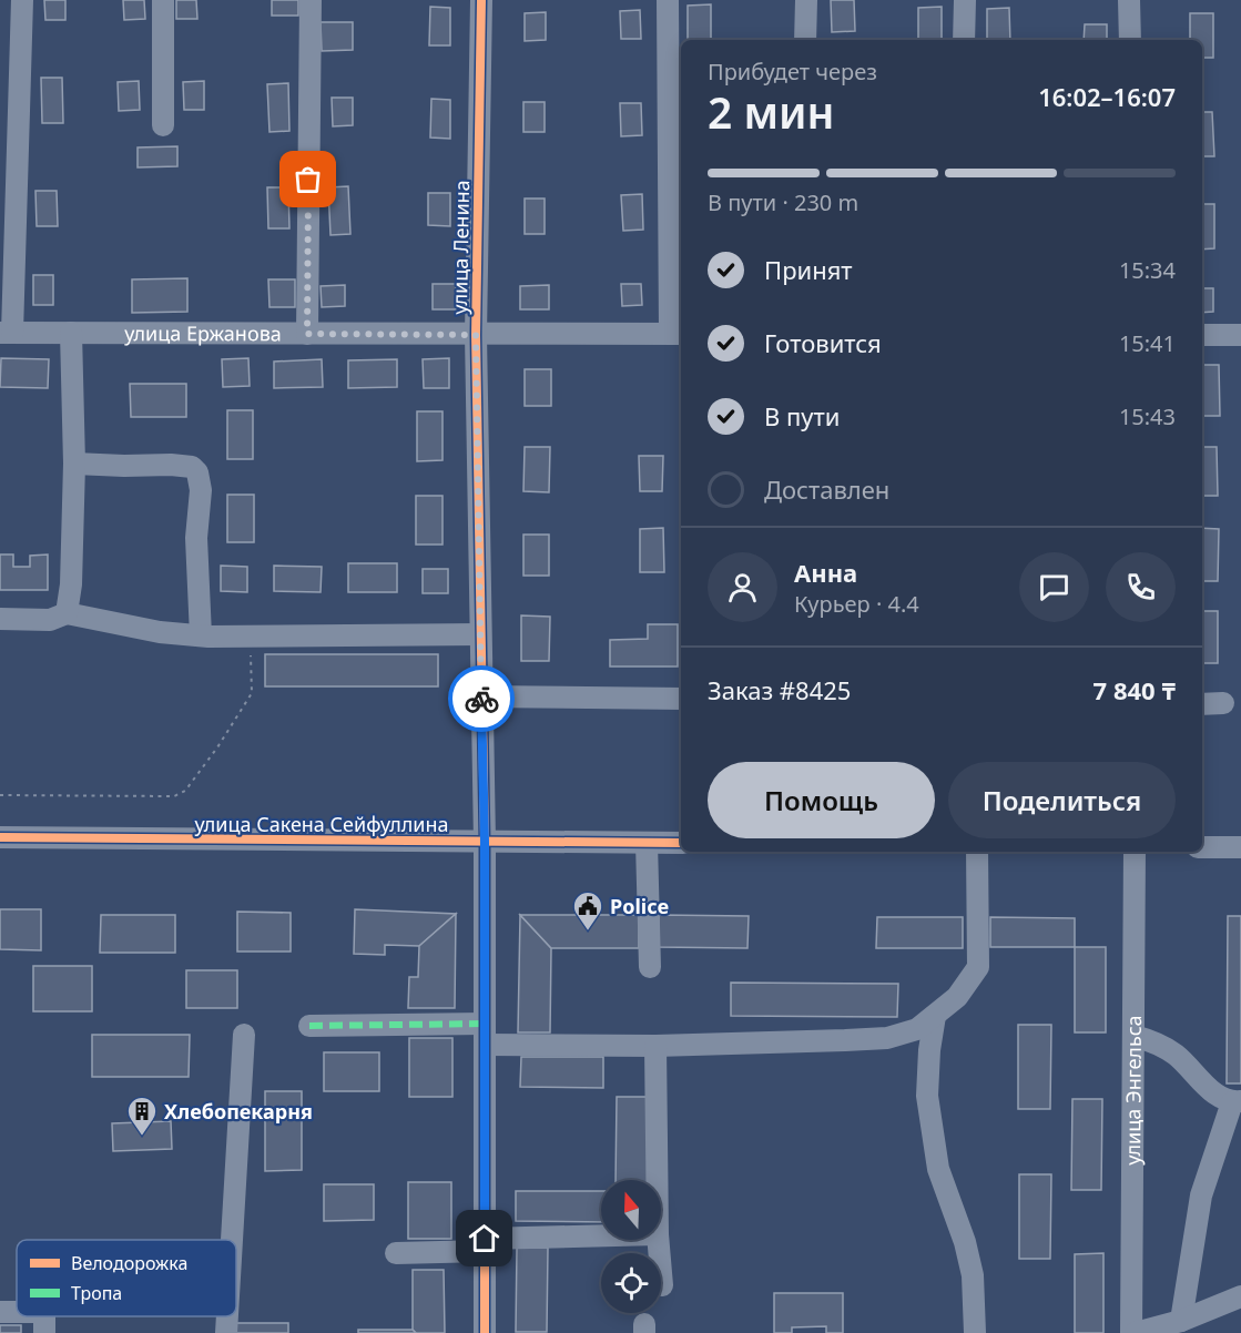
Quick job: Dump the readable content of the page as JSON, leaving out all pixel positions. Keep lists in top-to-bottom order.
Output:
{
  "streets": {
    "street": [
      "улица Ленина",
      "улица Ержанова",
      "улица Сакена Сейфуллина",
      "улица Энгельса"
    ]
  },
  "crossings": [
    ["улица Ленина", "улица Ержанова"],
    ["улица Ленина", "улица Сакена Сейфуллина"]
  ],
  "places": {
    "public building": ["Police"],
    "building": ["Хлебопекарня"]
  },
  "legend": ["Велодорожка", "Тропа"],
  "north": "top",
  "page": {
    "heading": ["2 мин", "Прибудет через", "16:02–16:07"],
    "panel": [
      "Анна",
      "Курьер · 4.4",
      "Заказ #8425",
      "7 840 ₸"
    ],
    "bar": "В пути · 230 m",
    "list": [
      ["Принят", "15:34"],
      ["Готовится", "15:41"],
      ["В пути", "15:43"],
      "Доставлен"
    ],
    "buttons": ["Помощь", "Поделиться"]
  }
}
